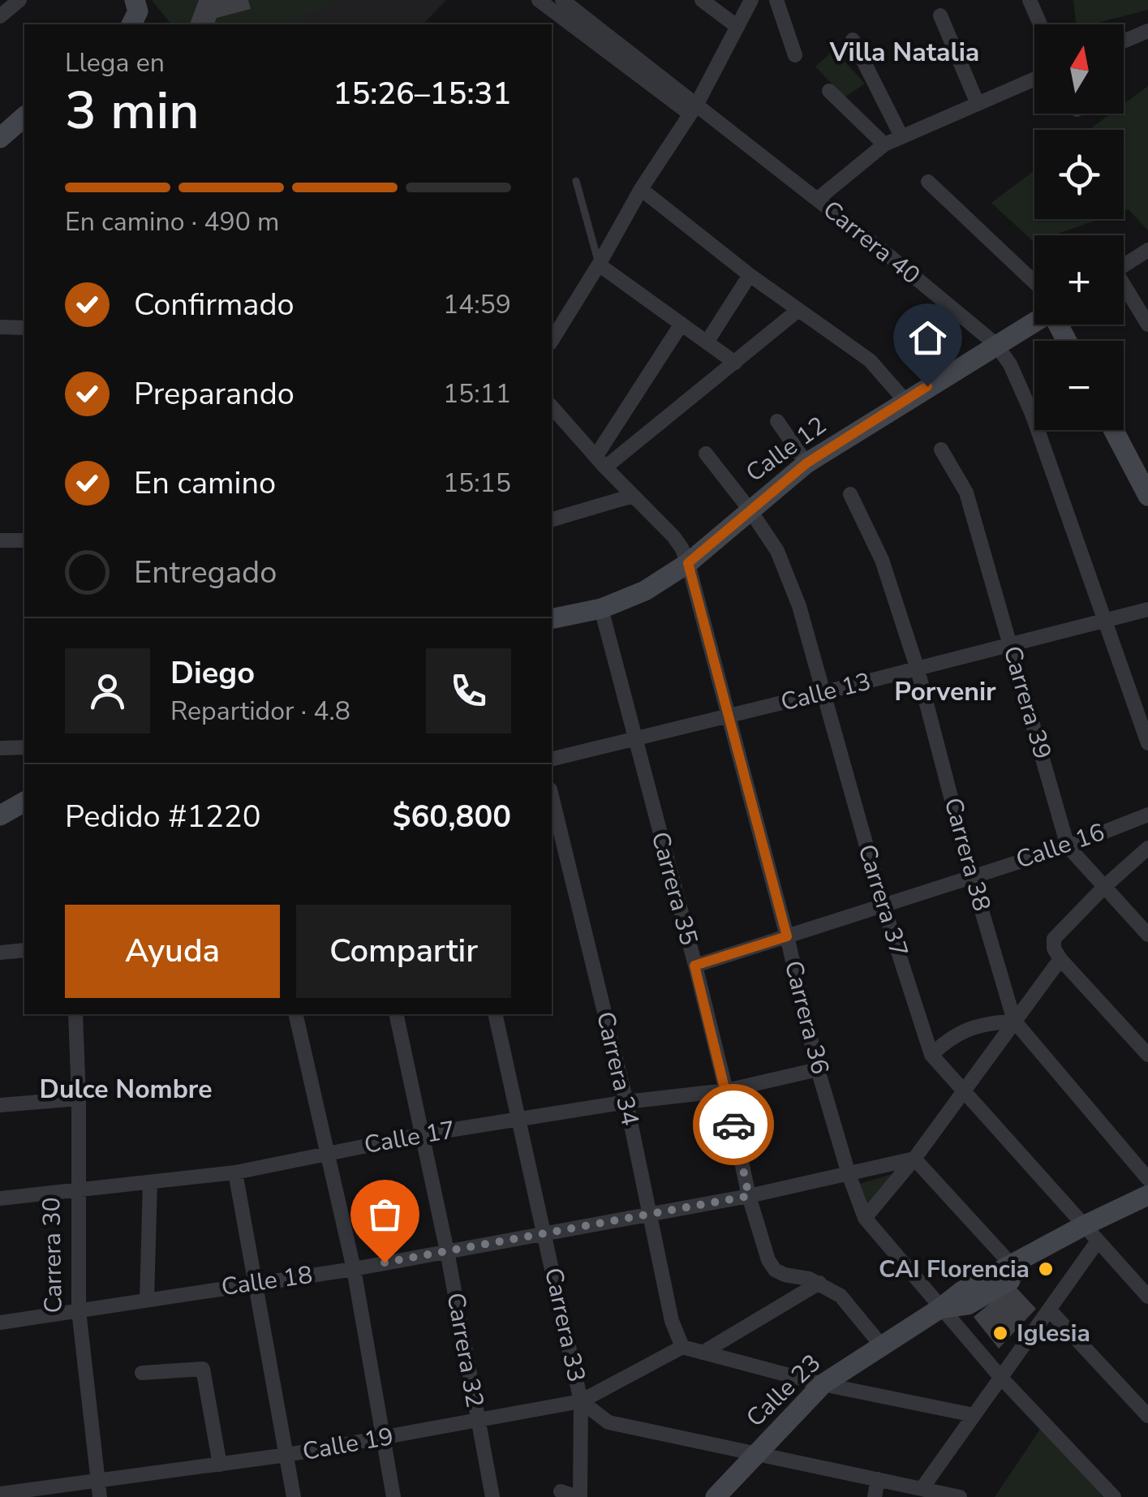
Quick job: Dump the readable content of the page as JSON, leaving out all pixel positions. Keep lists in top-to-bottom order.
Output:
{
  "streets": {
    "street": [
      "Carrera 40",
      "Calle 12",
      "Calle 13",
      "Carrera 39",
      "Calle 16",
      "Carrera 38",
      "Carrera 35",
      "Carrera 37",
      "Carrera 36",
      "Carrera 34",
      "Calle 17",
      "Carrera 30",
      "Calle 18",
      "Carrera 33",
      "Carrera 32",
      "Calle 23",
      "Calle 19"
    ]
  },
  "crossings": [
    ["Carrera 40", "Calle 12"],
    ["Carrera 40", "Calle 13"],
    ["Calle 12", "Carrera 35"],
    ["Calle 12", "Carrera 37"],
    ["Calle 12", "Carrera 36"],
    ["Calle 13", "Carrera 39"],
    ["Calle 13", "Carrera 38"],
    ["Calle 13", "Carrera 35"],
    ["Calle 13", "Carrera 37"],
    ["Calle 13", "Carrera 36"],
    ["Carrera 39", "Calle 16"],
    ["Calle 16", "Carrera 38"],
    ["Calle 16", "Carrera 35"],
    ["Calle 16", "Carrera 37"],
    ["Calle 16", "Carrera 36"],
    ["Carrera 35", "Calle 17"],
    ["Carrera 35", "Calle 18"],
    ["Carrera 35", "Calle 23"],
    ["Carrera 37", "Calle 23"],
    ["Carrera 36", "Calle 17"],
    ["Carrera 36", "Calle 18"],
    ["Carrera 36", "Calle 23"],
    ["Carrera 34", "Calle 17"],
    ["Carrera 34", "Calle 18"],
    ["Carrera 34", "Calle 19"],
    ["Calle 17", "Carrera 30"],
    ["Calle 17", "Carrera 33"],
    ["Calle 17", "Carrera 32"],
    ["Carrera 30", "Calle 18"],
    ["Carrera 30", "Calle 19"],
    ["Calle 18", "Carrera 33"],
    ["Calle 18", "Carrera 32"],
    ["Carrera 33", "Calle 19"],
    ["Carrera 32", "Calle 19"]
  ],
  "districts": ["Villa Natalia", "Porvenir", "Dulce Nombre"],
  "places": ["CAI Florencia", "Iglesia"],
  "north": "top",
  "page": {
    "map_buttons": ["+", "−"],
    "heading": ["3 min", "Llega en", "15:26–15:31"],
    "panel": [
      "Diego",
      "Repartidor · 4.8",
      "Pedido #1220",
      "$60,800"
    ],
    "bar": "En camino · 490 m",
    "list": [
      ["Confirmado", "14:59"],
      ["Preparando", "15:11"],
      ["En camino", "15:15"],
      "Entregado"
    ],
    "buttons": ["Ayuda", "Compartir"]
  }
}
